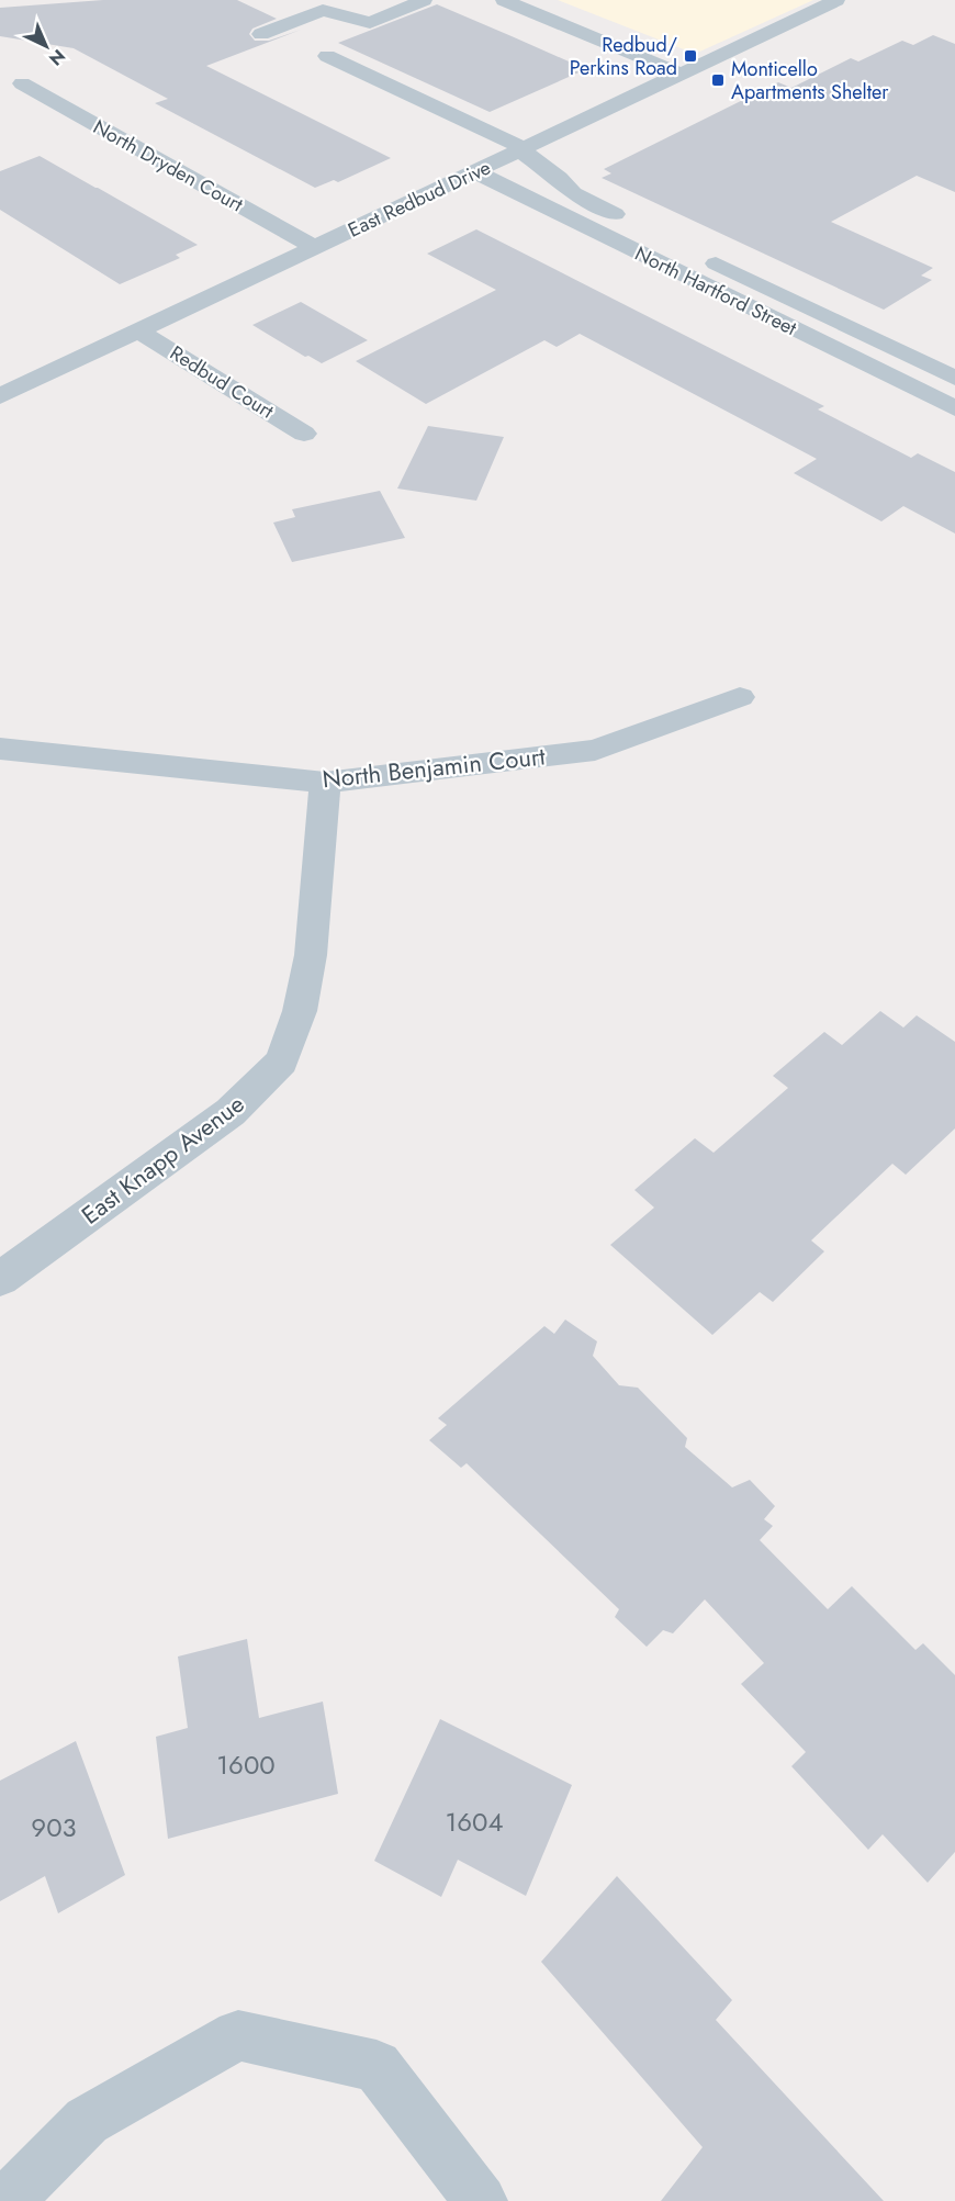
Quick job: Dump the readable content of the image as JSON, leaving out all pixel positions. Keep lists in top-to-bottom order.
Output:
{
  "streets": {
    "street": [
      "North Dryden Court",
      "East Redbud Drive",
      "North Hartford Street",
      "Redbud Court",
      "North Benjamin Court",
      "East Knapp Avenue"
    ]
  },
  "crossings": [
    ["North Dryden Court", "East Redbud Drive"],
    ["East Redbud Drive", "North Hartford Street"],
    ["East Redbud Drive", "Redbud Court"],
    ["North Benjamin Court", "East Knapp Avenue"]
  ],
  "places": {
    "transit": ["Redbud/ Perkins Road", "Monticello Apartments Shelter"]
  },
  "house_numbers": ["1600", "1604", "903"],
  "north": "bottom right"
}
